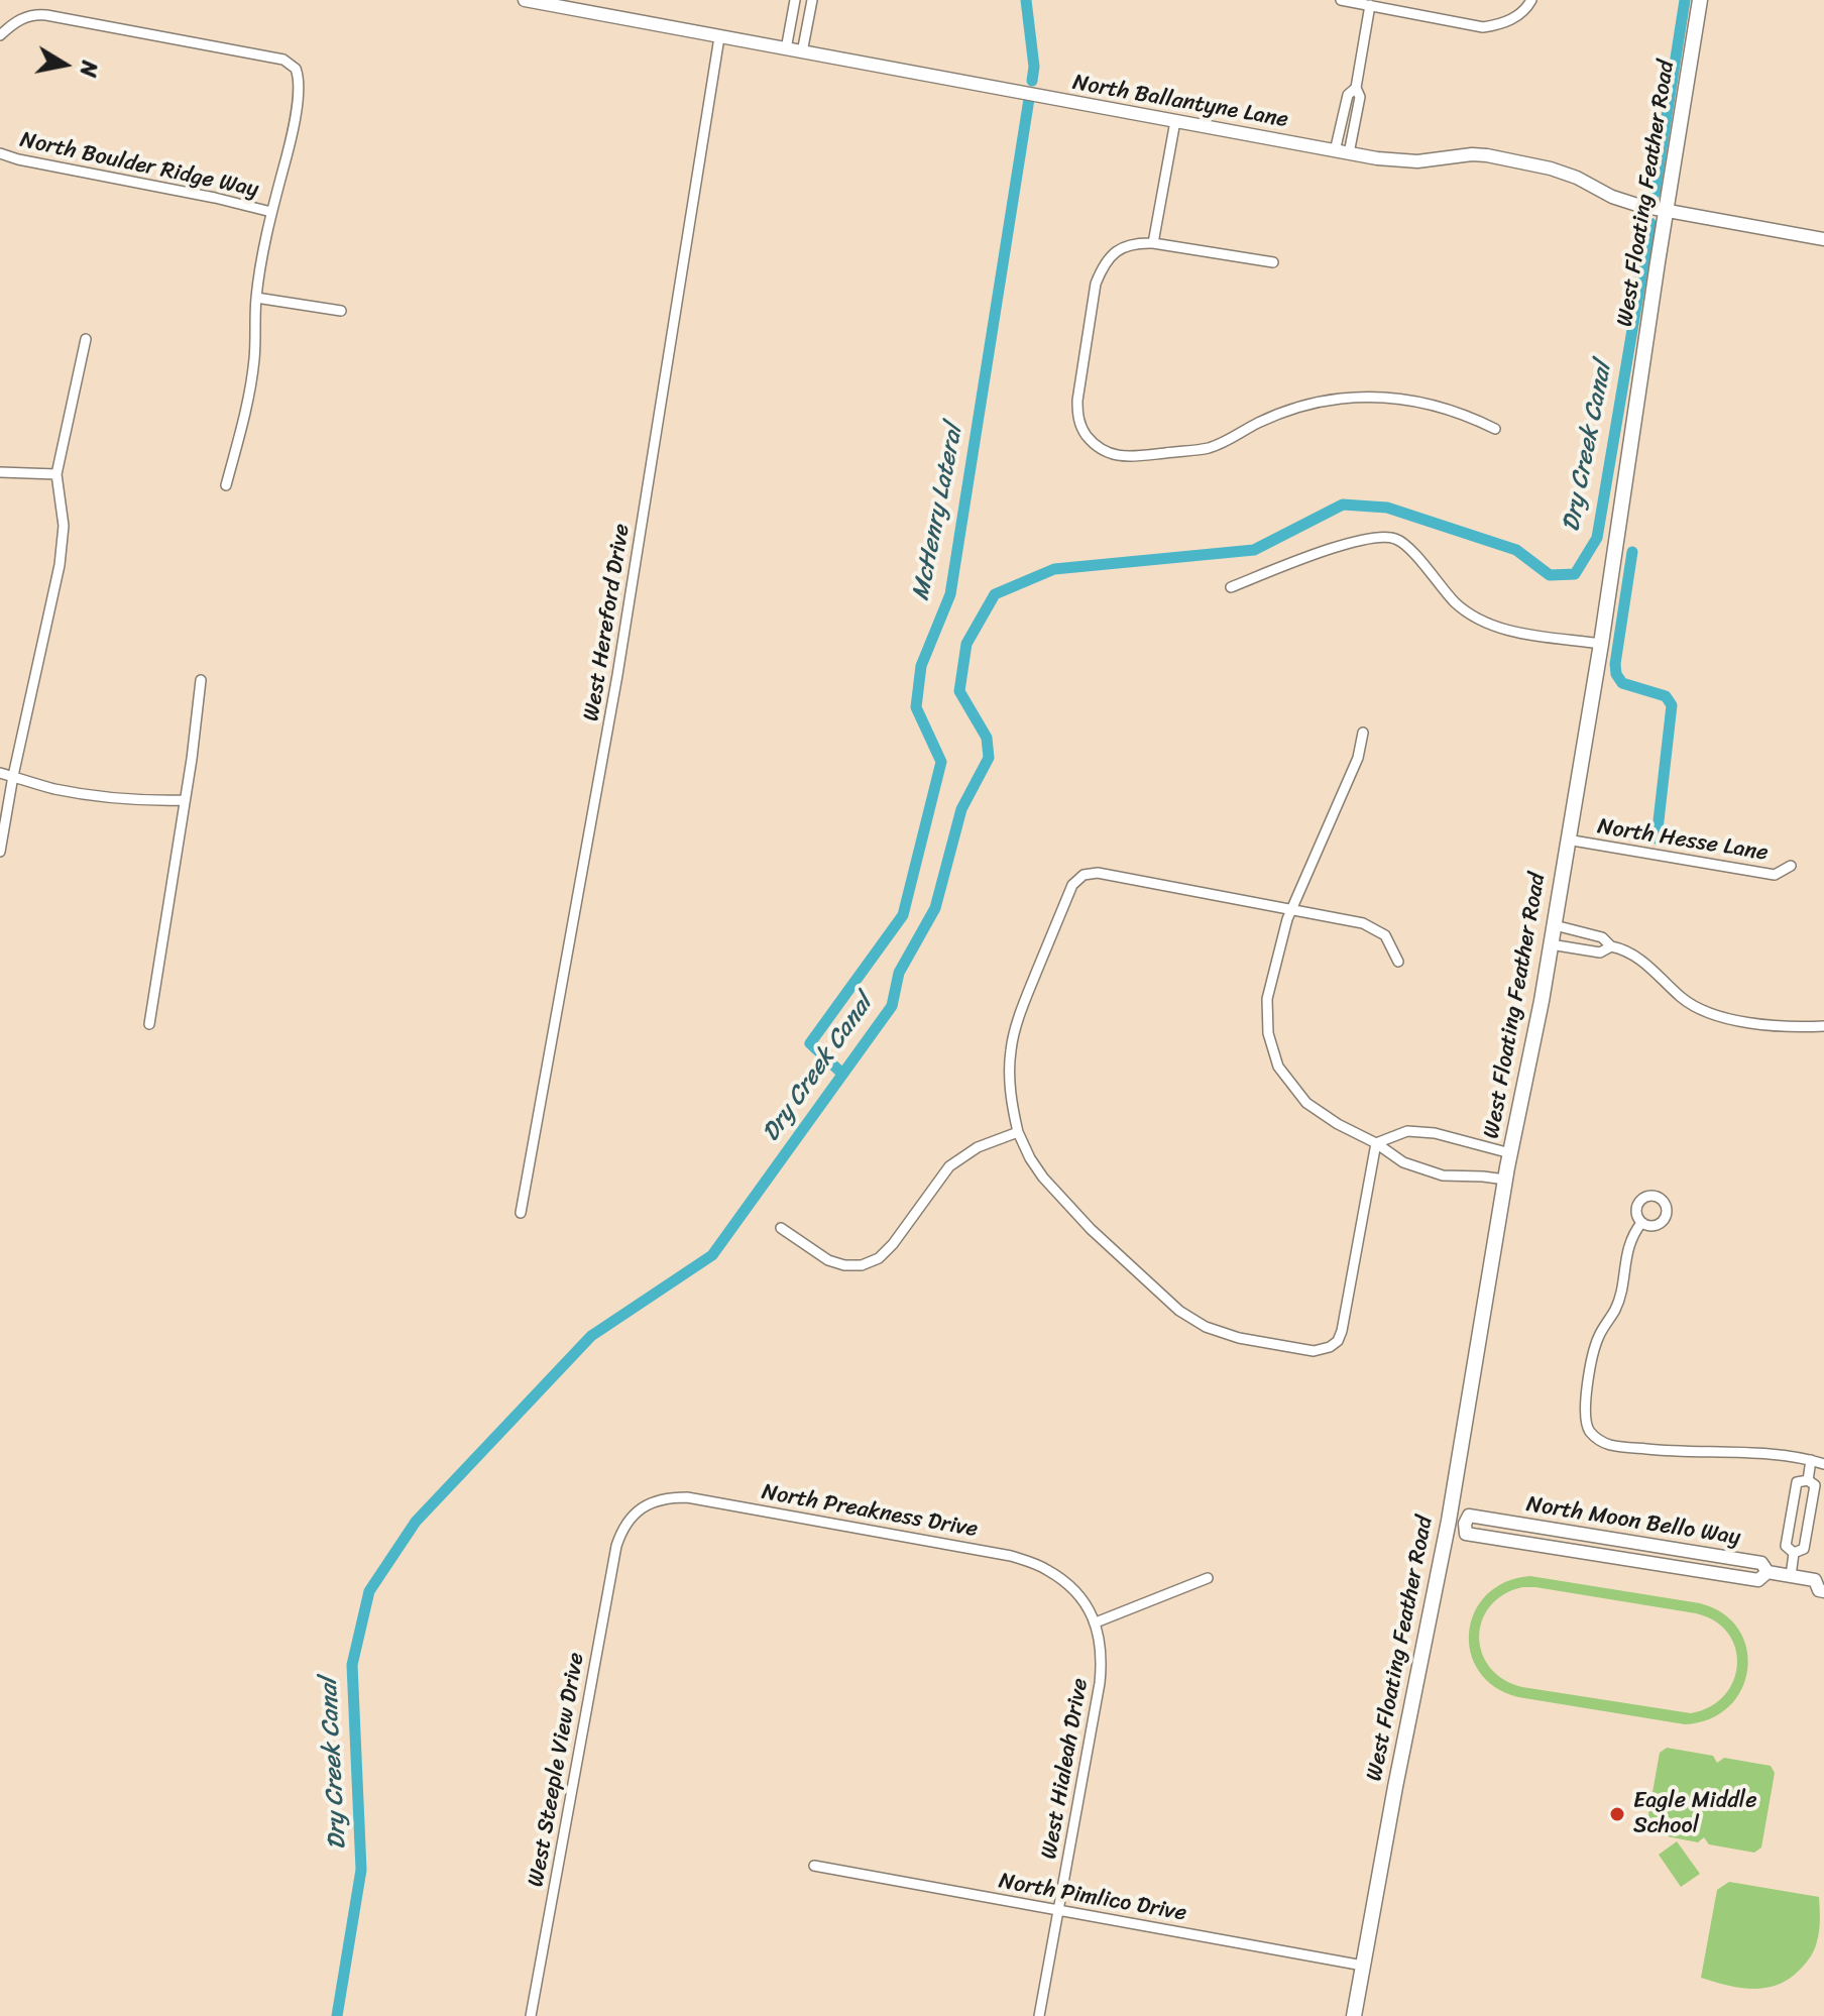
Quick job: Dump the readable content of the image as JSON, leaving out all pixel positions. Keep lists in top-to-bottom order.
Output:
{
  "streets": {
    "main road": ["West Floating Feather Road"],
    "street": [
      "North Ballantyne Lane",
      "North Boulder Ridge Way",
      "West Hereford Drive",
      "North Hesse Lane",
      "North Preakness Drive",
      "North Moon Bello Way",
      "West Hialeah Drive",
      "West Steeple View Drive",
      "North Pimlico Drive"
    ]
  },
  "crossings": [
    ["North Ballantyne Lane", "West Floating Feather Road"],
    ["North Ballantyne Lane", "West Hereford Drive"],
    ["West Floating Feather Road", "North Hesse Lane"],
    ["West Floating Feather Road", "North Moon Bello Way"],
    ["West Floating Feather Road", "North Pimlico Drive"],
    ["North Preakness Drive", "West Hialeah Drive"],
    ["North Preakness Drive", "West Steeple View Drive"],
    ["West Hialeah Drive", "North Pimlico Drive"]
  ],
  "water": ["Dry Creek Canal", "McHenry Lateral"],
  "places": ["Eagle Middle School"],
  "north": "right"
}
